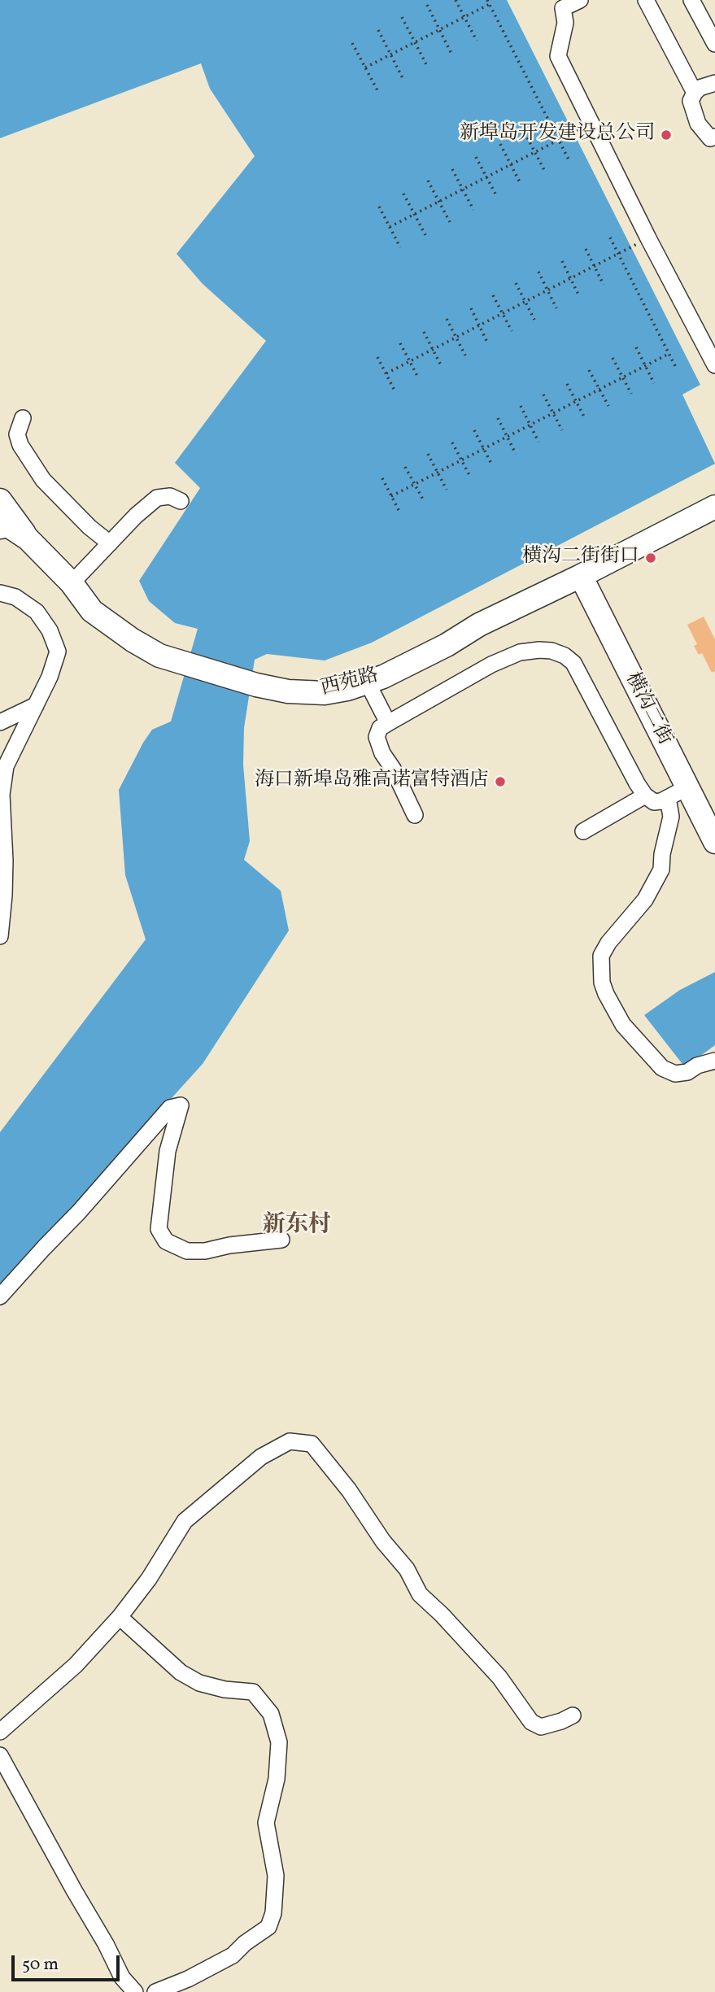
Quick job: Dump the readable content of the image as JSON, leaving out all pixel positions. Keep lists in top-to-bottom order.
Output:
{
  "streets": {
    "main road": ["西苑路", "横沟二街"]
  },
  "crossings": [
    ["西苑路", "横沟二街"]
  ],
  "districts": ["新东村"],
  "places": ["新埠岛开发建设总公司", "横沟二街街口", "海口新埠岛雅高诺富特酒店"],
  "scale_bar": "50 m"
}
